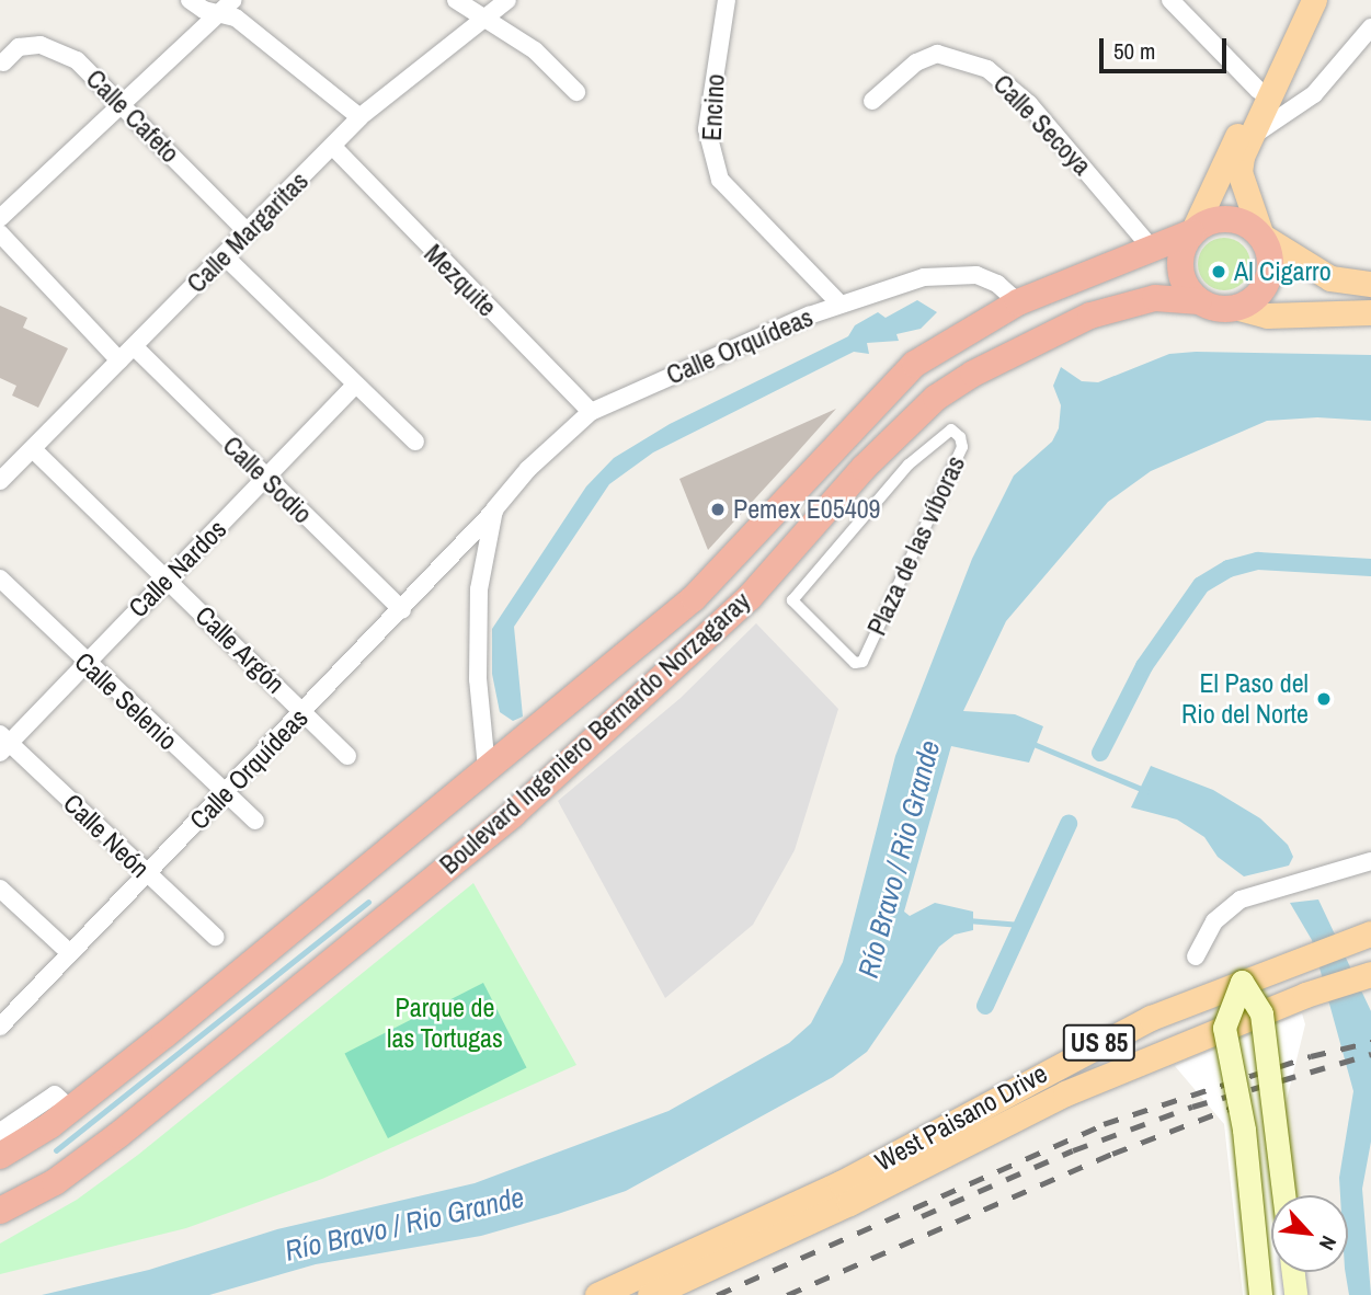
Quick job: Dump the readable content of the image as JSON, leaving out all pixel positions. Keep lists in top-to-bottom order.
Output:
{
  "streets": {
    "highway": ["Boulevard Ingeniero Bernardo Norzagaray"],
    "main road": ["US 85", "West Paisano Drive"],
    "street": [
      "Encino",
      "Calle Cafeto",
      "Calle Secoya",
      "Calle Margaritas",
      "Mezquite",
      "Calle Orquídeas",
      "Calle Sodio",
      "Plaza de las víboras",
      "Calle Nardos",
      "Calle Argón",
      "Calle Selenio",
      "Calle Neón"
    ]
  },
  "crossings": [
    ["Encino", "Calle Orquídeas"],
    ["Calle Cafeto", "Calle Margaritas"],
    ["Calle Secoya", "Boulevard Ingeniero Bernardo Norzagaray"],
    ["Calle Margaritas", "Mezquite"],
    ["Calle Margaritas", "Calle Sodio"],
    ["Calle Margaritas", "Calle Argón"],
    ["Mezquite", "Calle Orquídeas"],
    ["Calle Orquídeas", "Calle Sodio"],
    ["Calle Orquídeas", "Calle Argón"],
    ["Calle Orquídeas", "Calle Selenio"],
    ["Calle Orquídeas", "Boulevard Ingeniero Bernardo Norzagaray"],
    ["Calle Orquídeas", "Calle Neón"],
    ["Calle Sodio", "Calle Nardos"],
    ["Calle Nardos", "Calle Argón"],
    ["Calle Nardos", "Calle Selenio"],
    ["Calle Nardos", "Calle Neón"]
  ],
  "water": ["Río Bravo / Rio Grande"],
  "parks": ["Parque de las Tortugas"],
  "places": ["Al Cigarro", "Pemex E05409", "El Paso del Rio del Norte"],
  "scale_bar": "50 m",
  "north": "bottom right"
}
